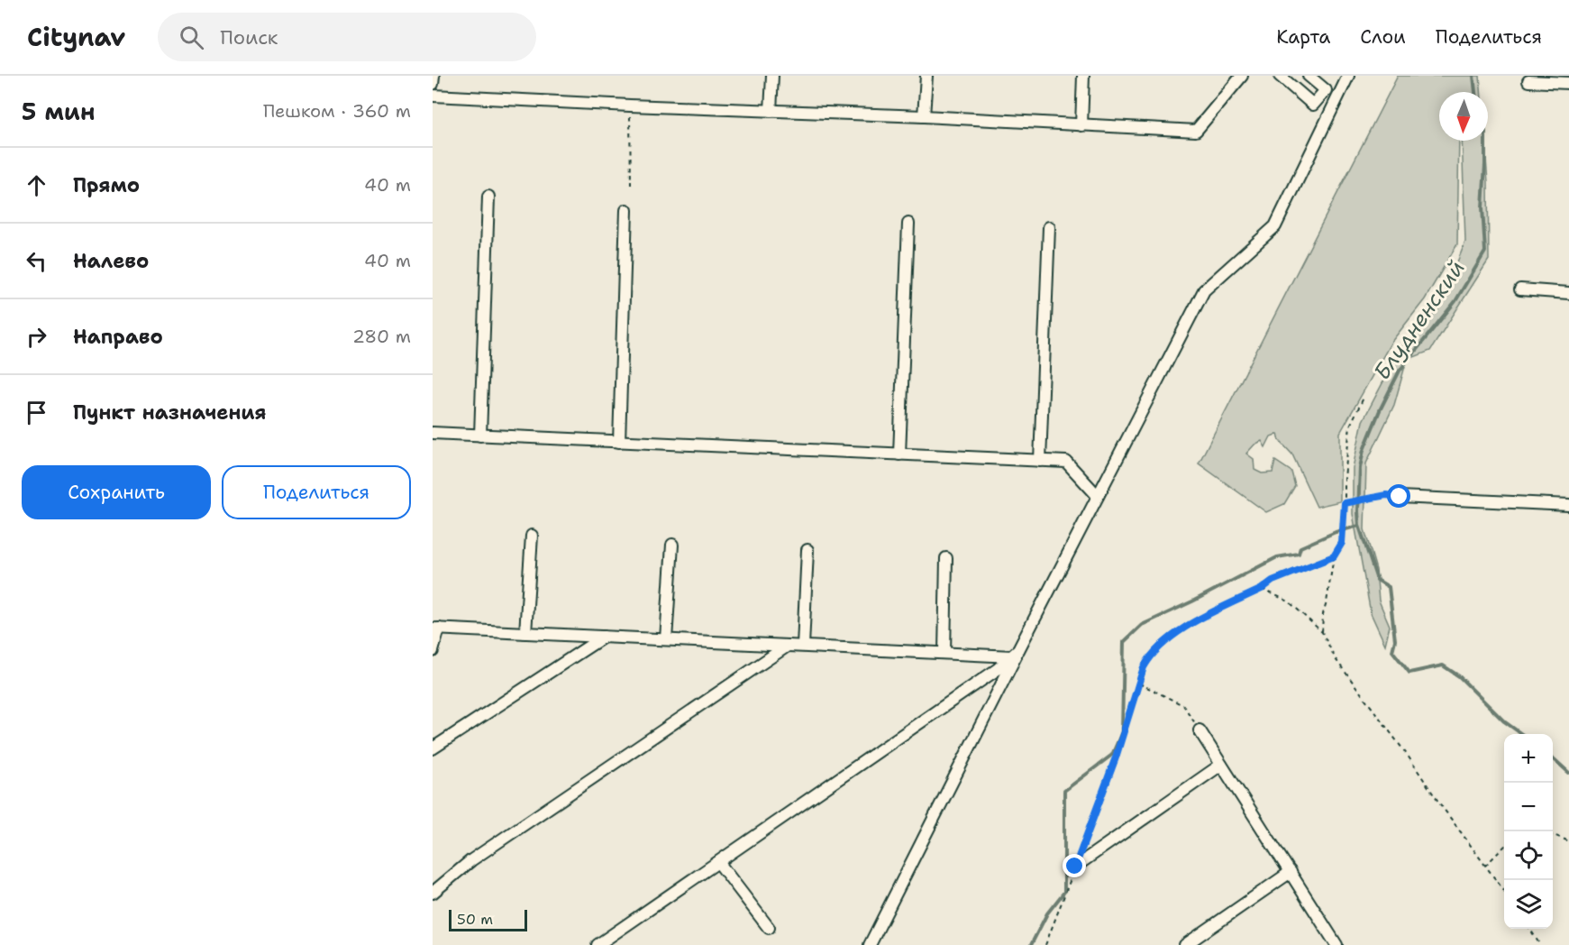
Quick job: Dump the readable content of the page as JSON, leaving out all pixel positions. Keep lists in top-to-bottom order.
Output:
{
  "water": ["Блудненский"],
  "scale_bar": "50 m",
  "north": "bottom",
  "page": {
    "header": "Citynav",
    "search": "Поиск",
    "nav": ["Карта", "Слои", "Поделиться"],
    "heading": ["5 мин", "Пешком · 360 m"],
    "list": [
      ["Прямо", "40 m"],
      ["Налево", "40 m"],
      ["Направо", "280 m"],
      "Пункт назначения"
    ],
    "buttons": ["Сохранить", "Поделиться"],
    "map_buttons": ["+", "−"],
    "scale": "50 m"
  }
}
